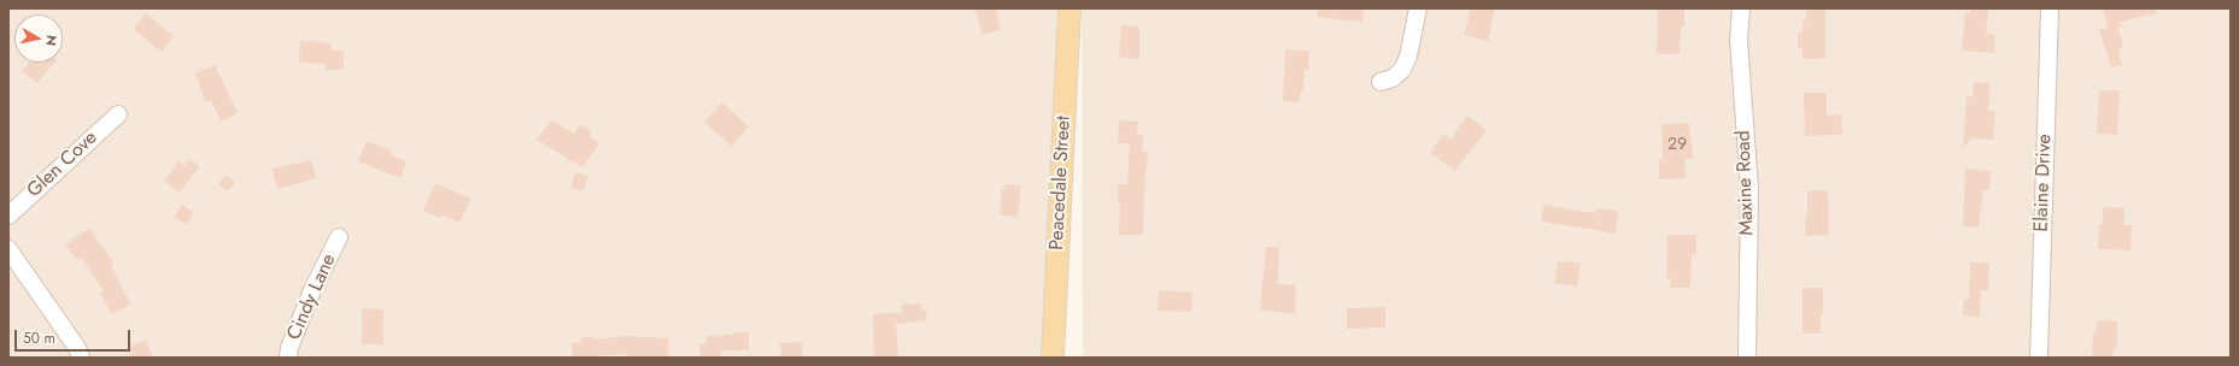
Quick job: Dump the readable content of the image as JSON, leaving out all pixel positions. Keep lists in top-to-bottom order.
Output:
{
  "streets": {
    "main road": ["Peacedale Street"],
    "street": [
      "Glen Cove",
      "Maxine Road",
      "Elaine Drive",
      "Cindy Lane"
    ]
  },
  "house_numbers": ["29"],
  "scale_bar": "50 m",
  "north": "right"
}
